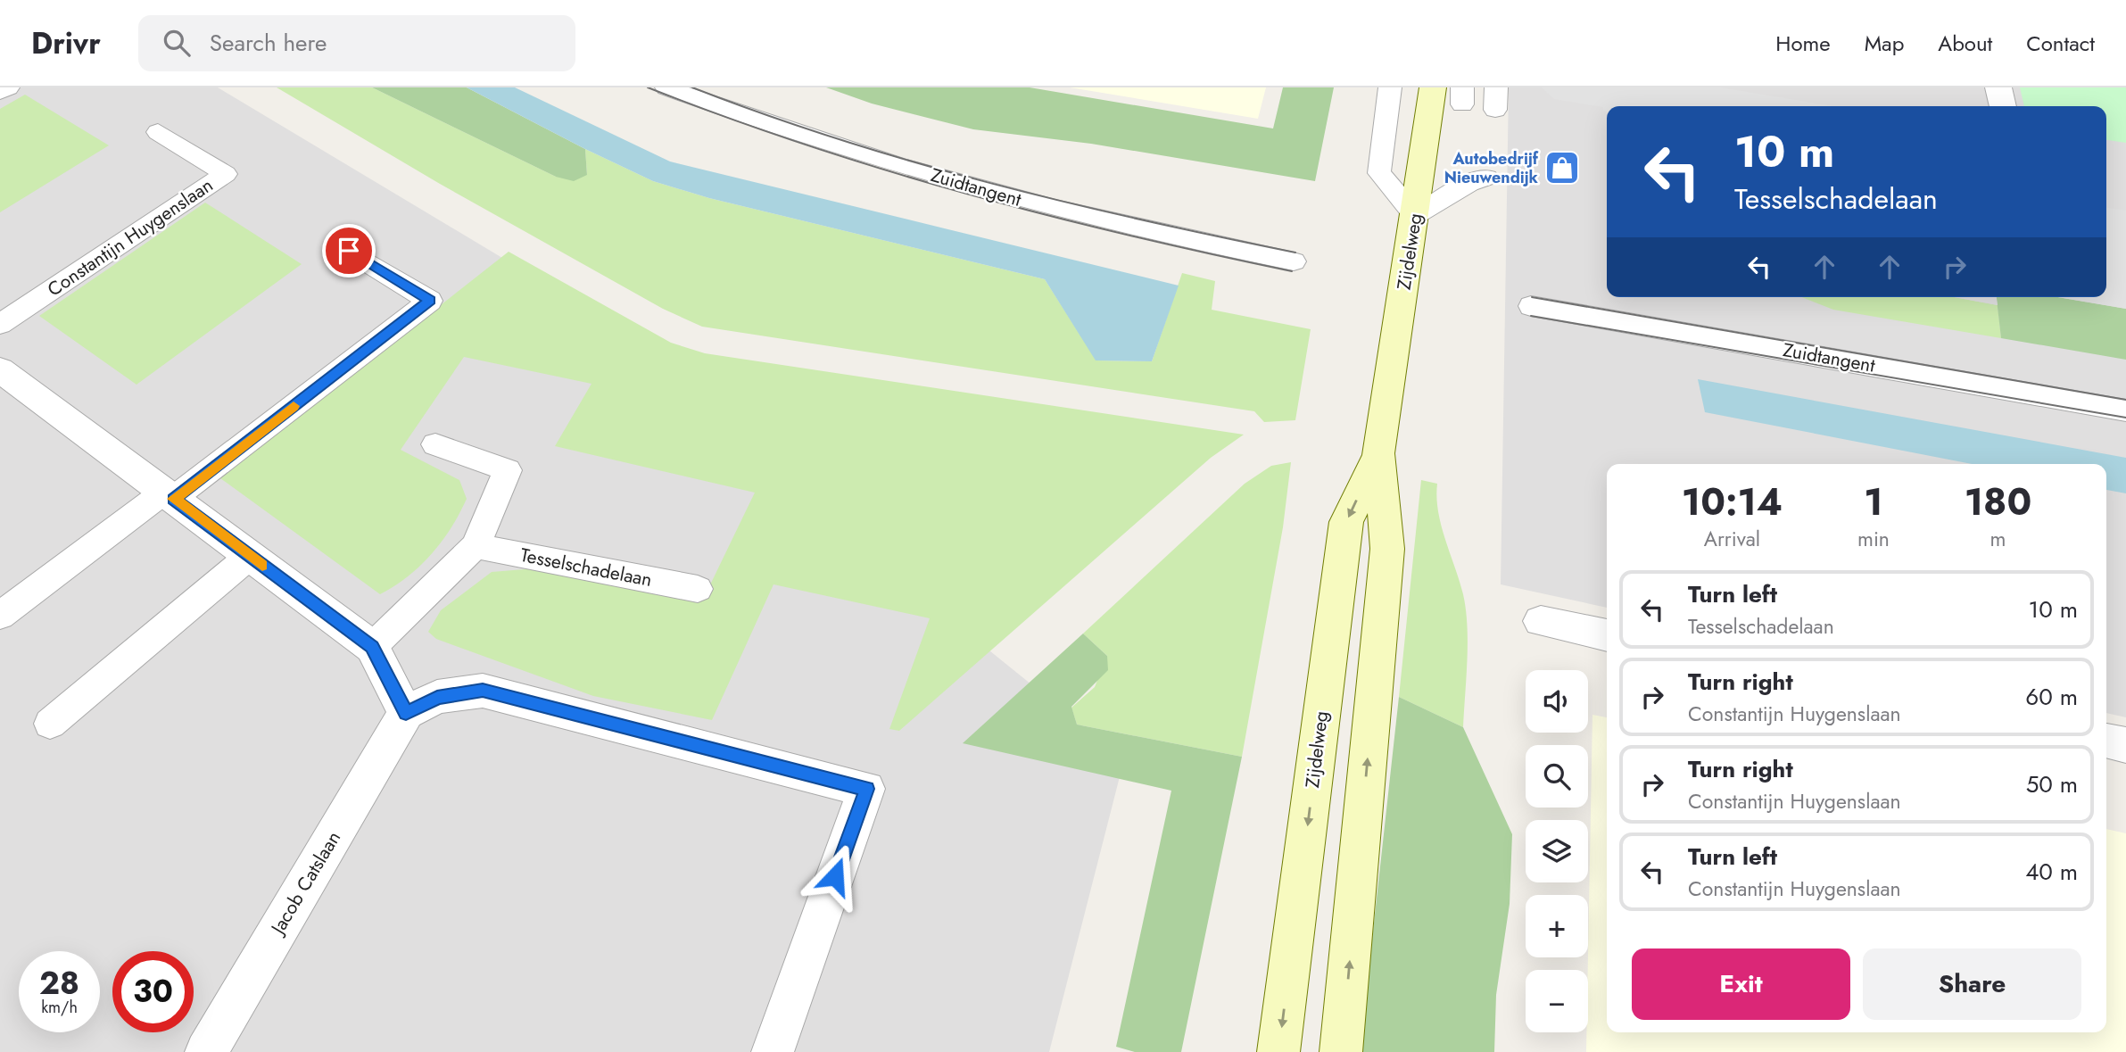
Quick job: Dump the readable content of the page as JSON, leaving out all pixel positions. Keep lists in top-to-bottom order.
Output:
{
  "streets": {
    "main road": ["Zijdelweg"],
    "street": ["Jacob Catslaan"],
    "lane": ["Zuidtangent", "Constantijn Huygenslaan", "Tesselschadelaan"]
  },
  "places": {
    "shop": ["Autobedrijf Nieuwendijk"]
  },
  "page": {
    "header": "Drivr",
    "search": "Search here",
    "nav": [
      "Home",
      "Map",
      "About",
      "Contact"
    ],
    "turn": ["10 m", "Tesselschadelaan"],
    "eta": [
      "10:14",
      "Arrival",
      "1",
      "min",
      "180",
      "m"
    ],
    "list": [
      {
        "name": "Turn left",
        "note": "Tesselschadelaan",
        "value": "10 m"
      },
      {
        "name": "Turn right",
        "note": "Constantijn Huygenslaan",
        "value": "60 m"
      },
      {
        "name": "Turn right",
        "note": "Constantijn Huygenslaan",
        "value": "50 m"
      },
      {
        "name": "Turn left",
        "note": "Constantijn Huygenslaan",
        "value": "40 m"
      }
    ],
    "map_buttons": ["+", "−"],
    "buttons": ["Exit", "Share"],
    "speed": "28 km/h",
    "limit": "30"
  }
}
